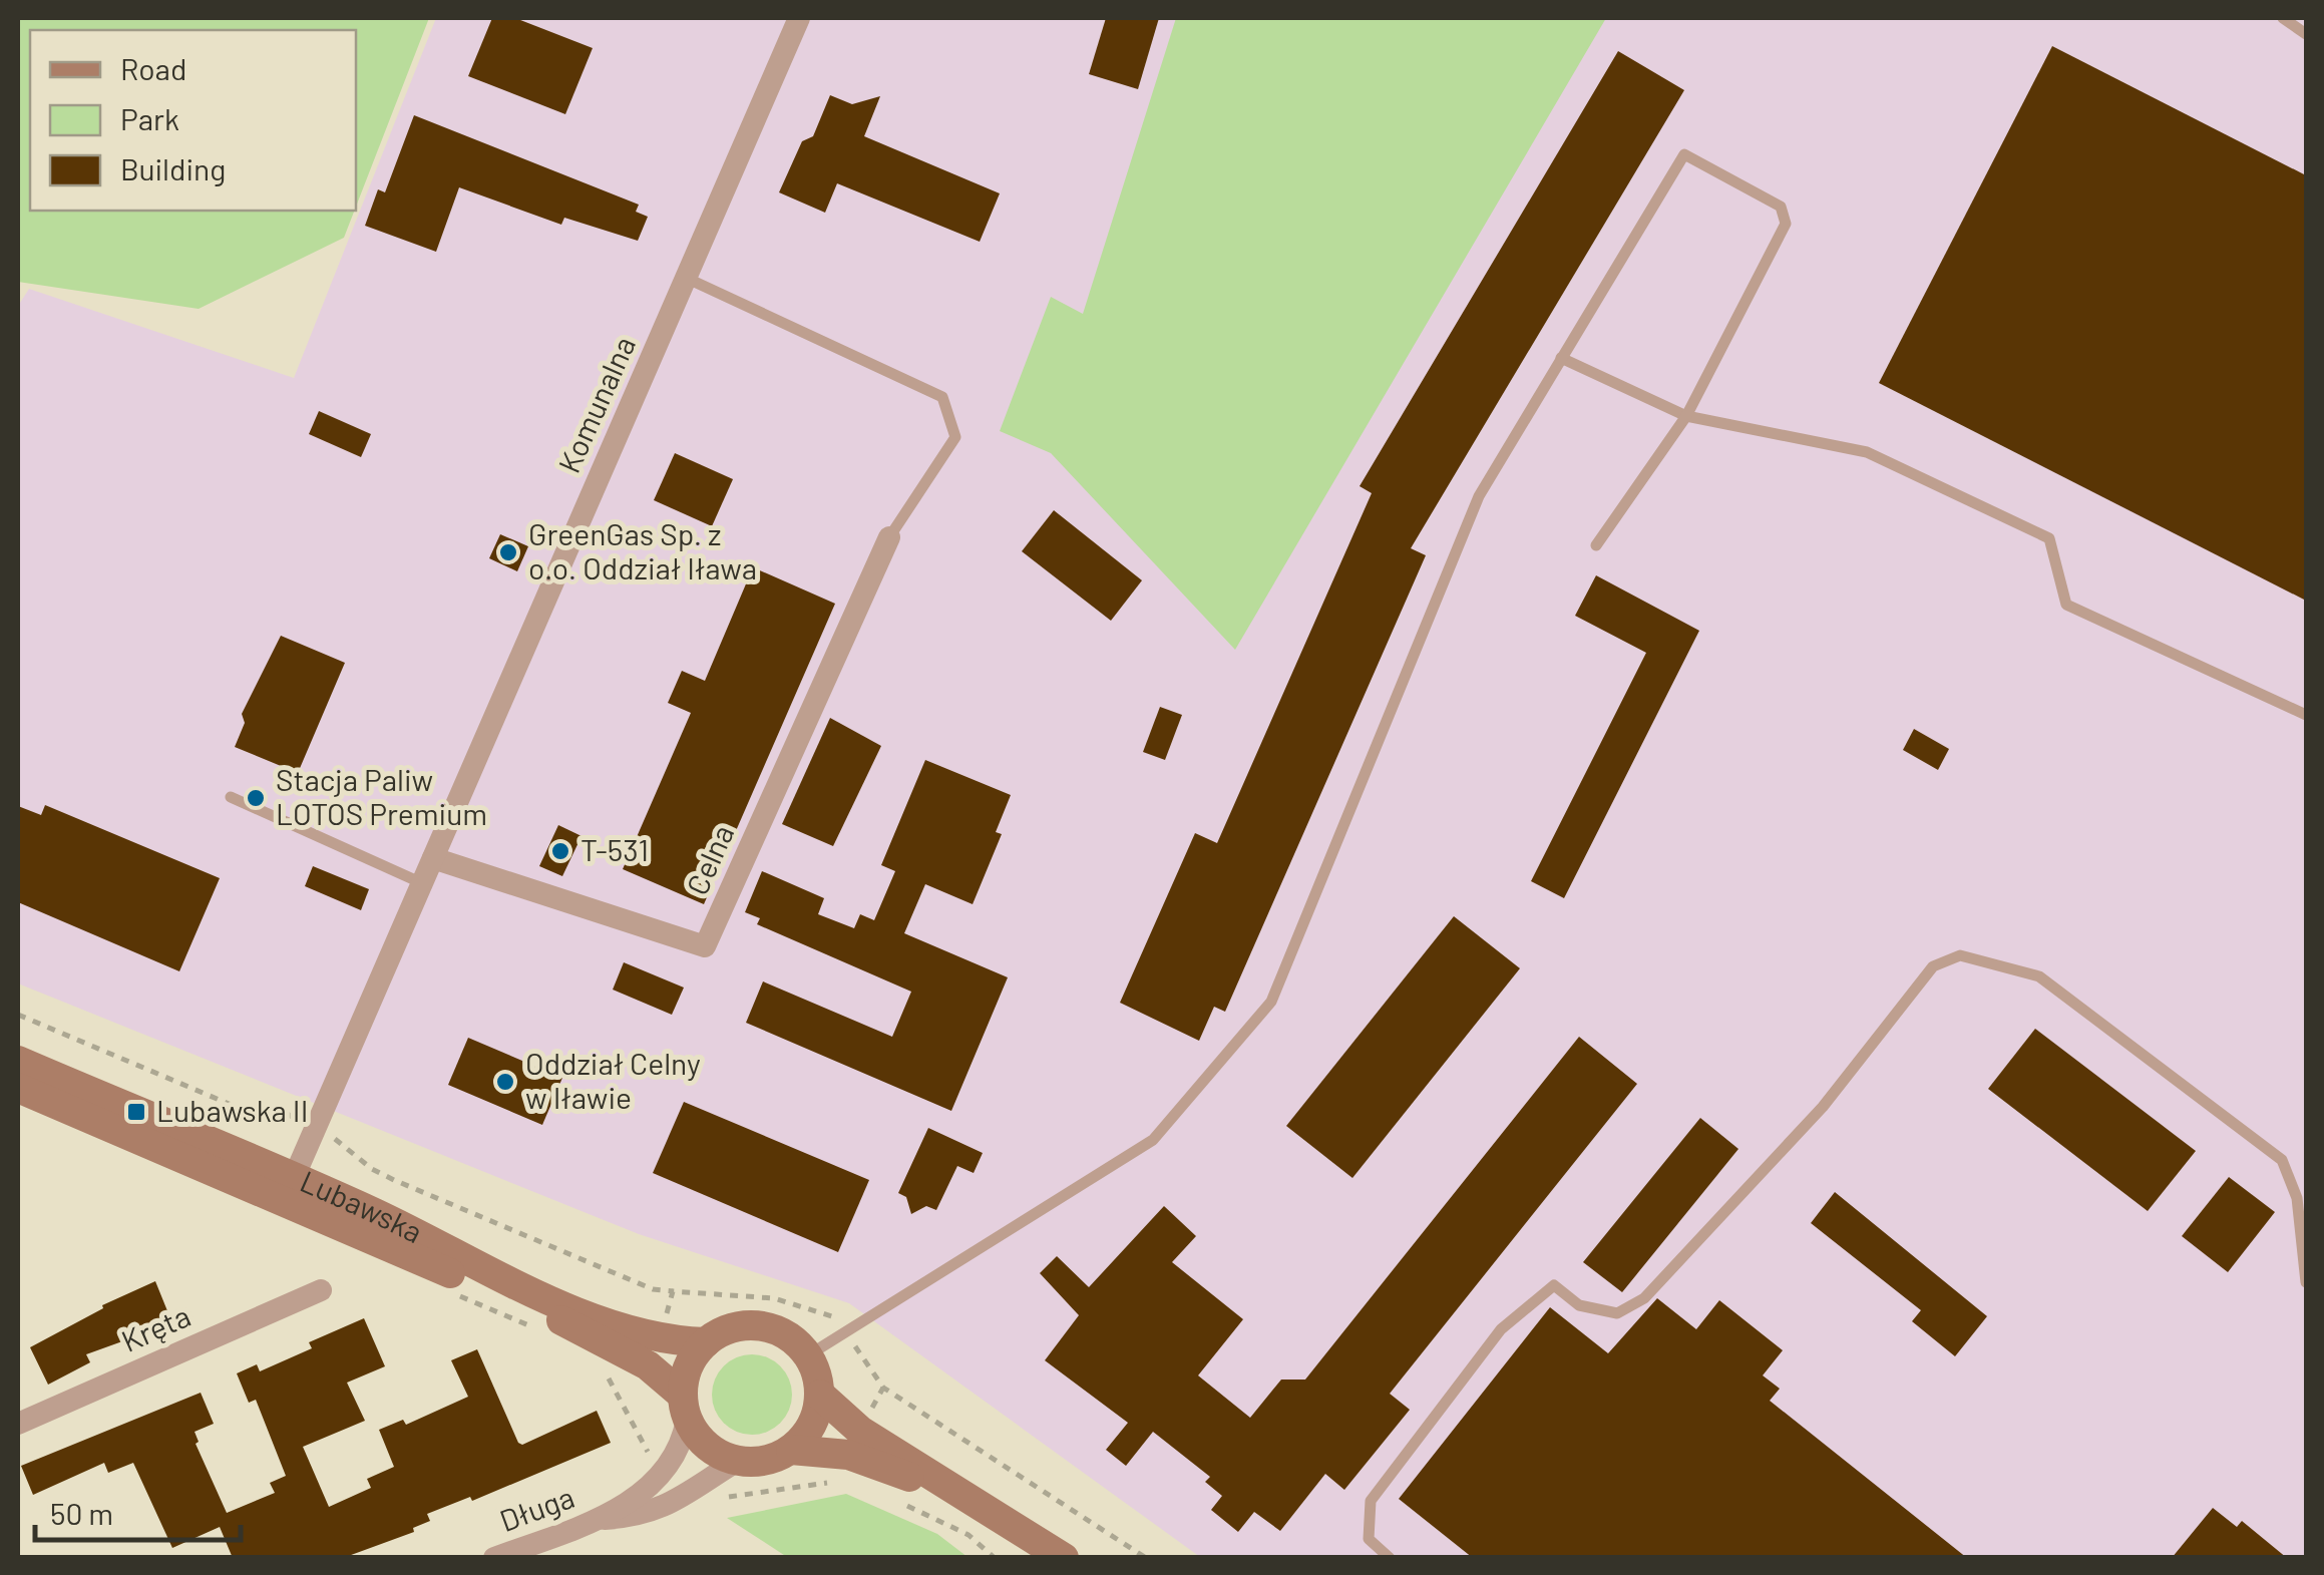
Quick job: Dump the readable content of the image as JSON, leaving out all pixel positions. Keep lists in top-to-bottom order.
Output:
{
  "streets": {
    "main road": ["Lubawska"],
    "street": [
      "Komunalna",
      "Celna",
      "Kręta",
      "Długa"
    ]
  },
  "crossings": [
    ["Komunalna", "Celna"],
    ["Komunalna", "Lubawska"],
    ["Lubawska", "Długa"]
  ],
  "places": {
    "other": [
      "GreenGas Sp. z o.o. Oddział Iława",
      "Stacja Paliw LOTOS Premium",
      "T-531",
      "Oddział Celny w Iławie"
    ],
    "transit": ["Lubawska II"]
  },
  "legend": ["Road", "Park", "Building"],
  "scale_bar": "50 m"
}
